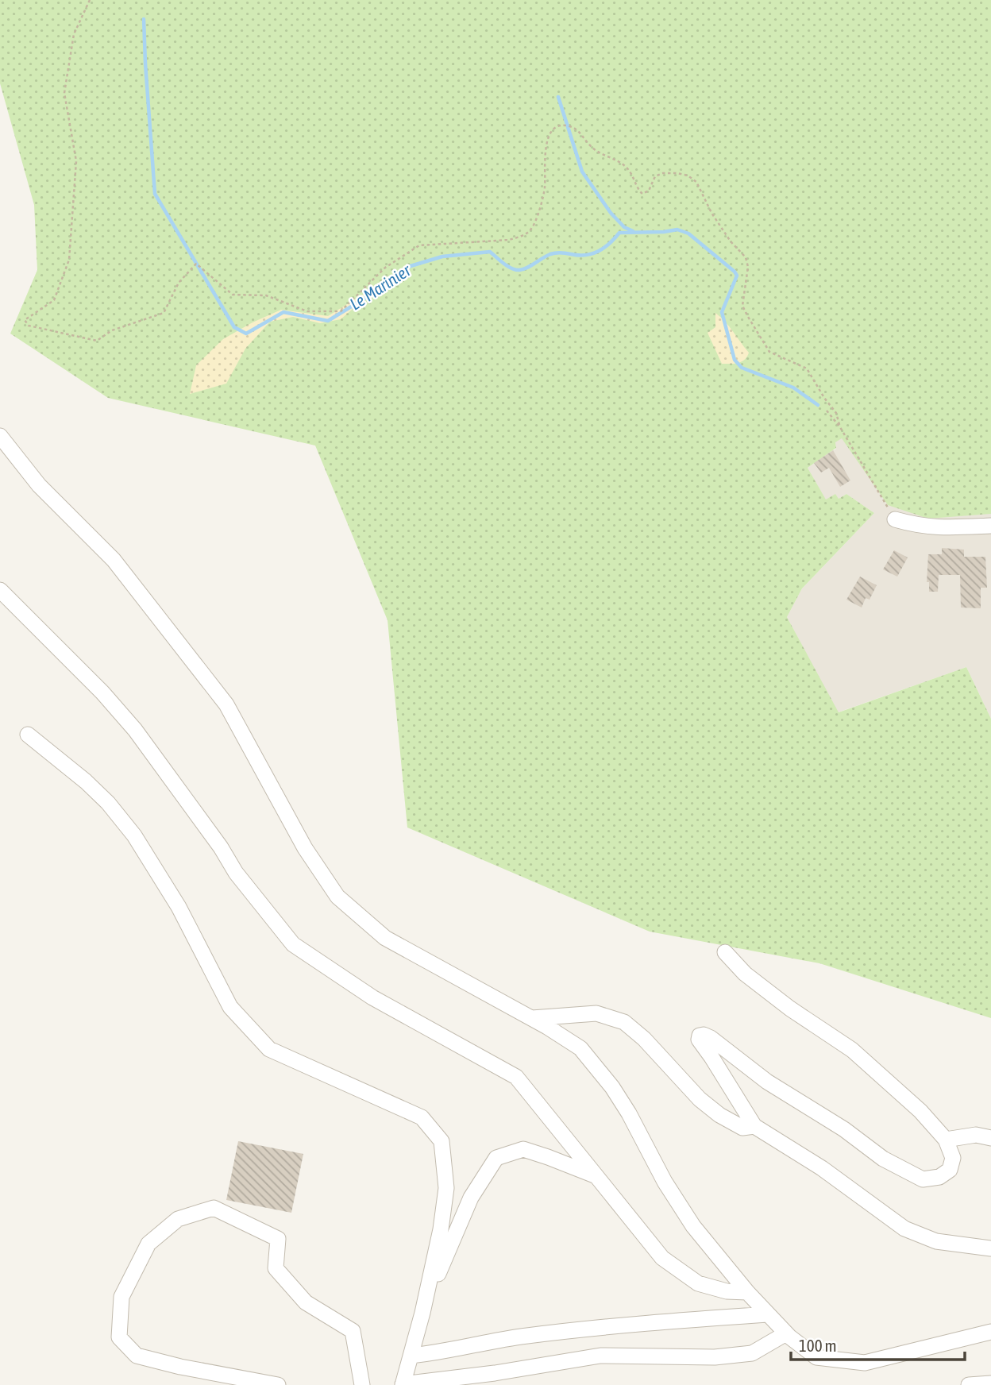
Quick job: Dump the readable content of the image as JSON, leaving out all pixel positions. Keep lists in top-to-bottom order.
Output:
{
  "water": ["Le Marinier"],
  "scale_bar": "100 m"
}
